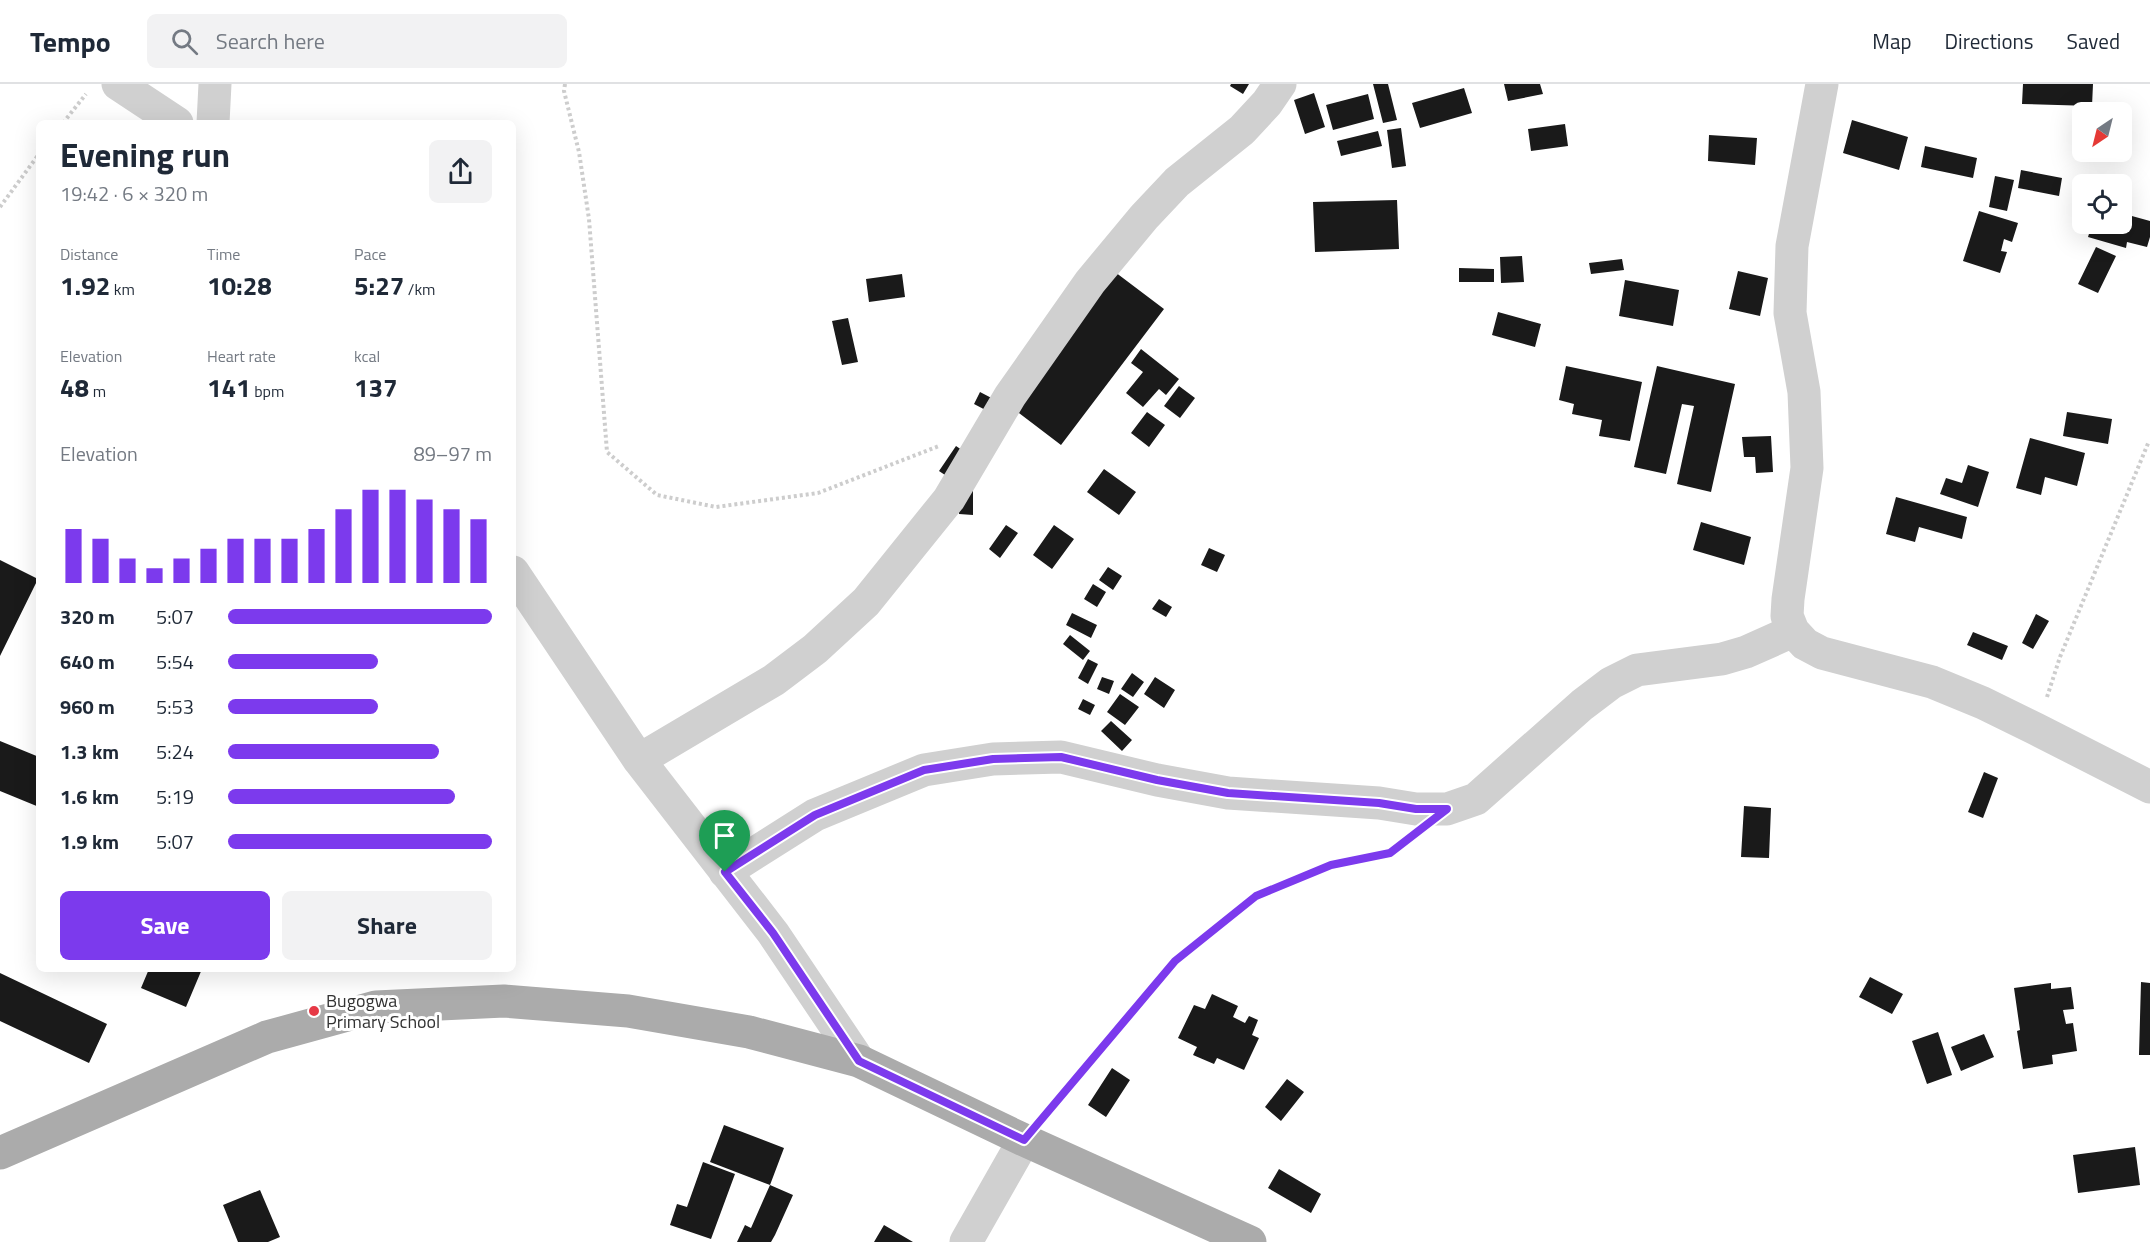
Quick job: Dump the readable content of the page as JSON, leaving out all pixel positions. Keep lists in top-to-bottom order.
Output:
{
  "places": ["Bugogwa Primary School"],
  "north": "bottom left",
  "page": {
    "header": "Tempo",
    "search": "Search here",
    "nav": ["Map", "Directions", "Saved"],
    "heading": ["Evening run", "19:42 · 6 × 320 m"],
    "stats": [
      ["Distance", "1.92 km"],
      ["Time", "10:28"],
      ["Pace", "5:27 /km"],
      ["Elevation", "48 m"],
      ["Heart rate", "141 bpm"],
      ["kcal", "137"]
    ],
    "chart": ["Elevation", "89–97 m"],
    "list": [
      {
        "name": "320 m",
        "note": "5:07"
      },
      {
        "name": "640 m",
        "note": "5:54"
      },
      {
        "name": "960 m",
        "note": "5:53"
      },
      {
        "name": "1.3 km",
        "note": "5:24"
      },
      {
        "name": "1.6 km",
        "note": "5:19"
      },
      {
        "name": "1.9 km",
        "note": "5:07"
      }
    ],
    "buttons": ["Save", "Share"]
  }
}
